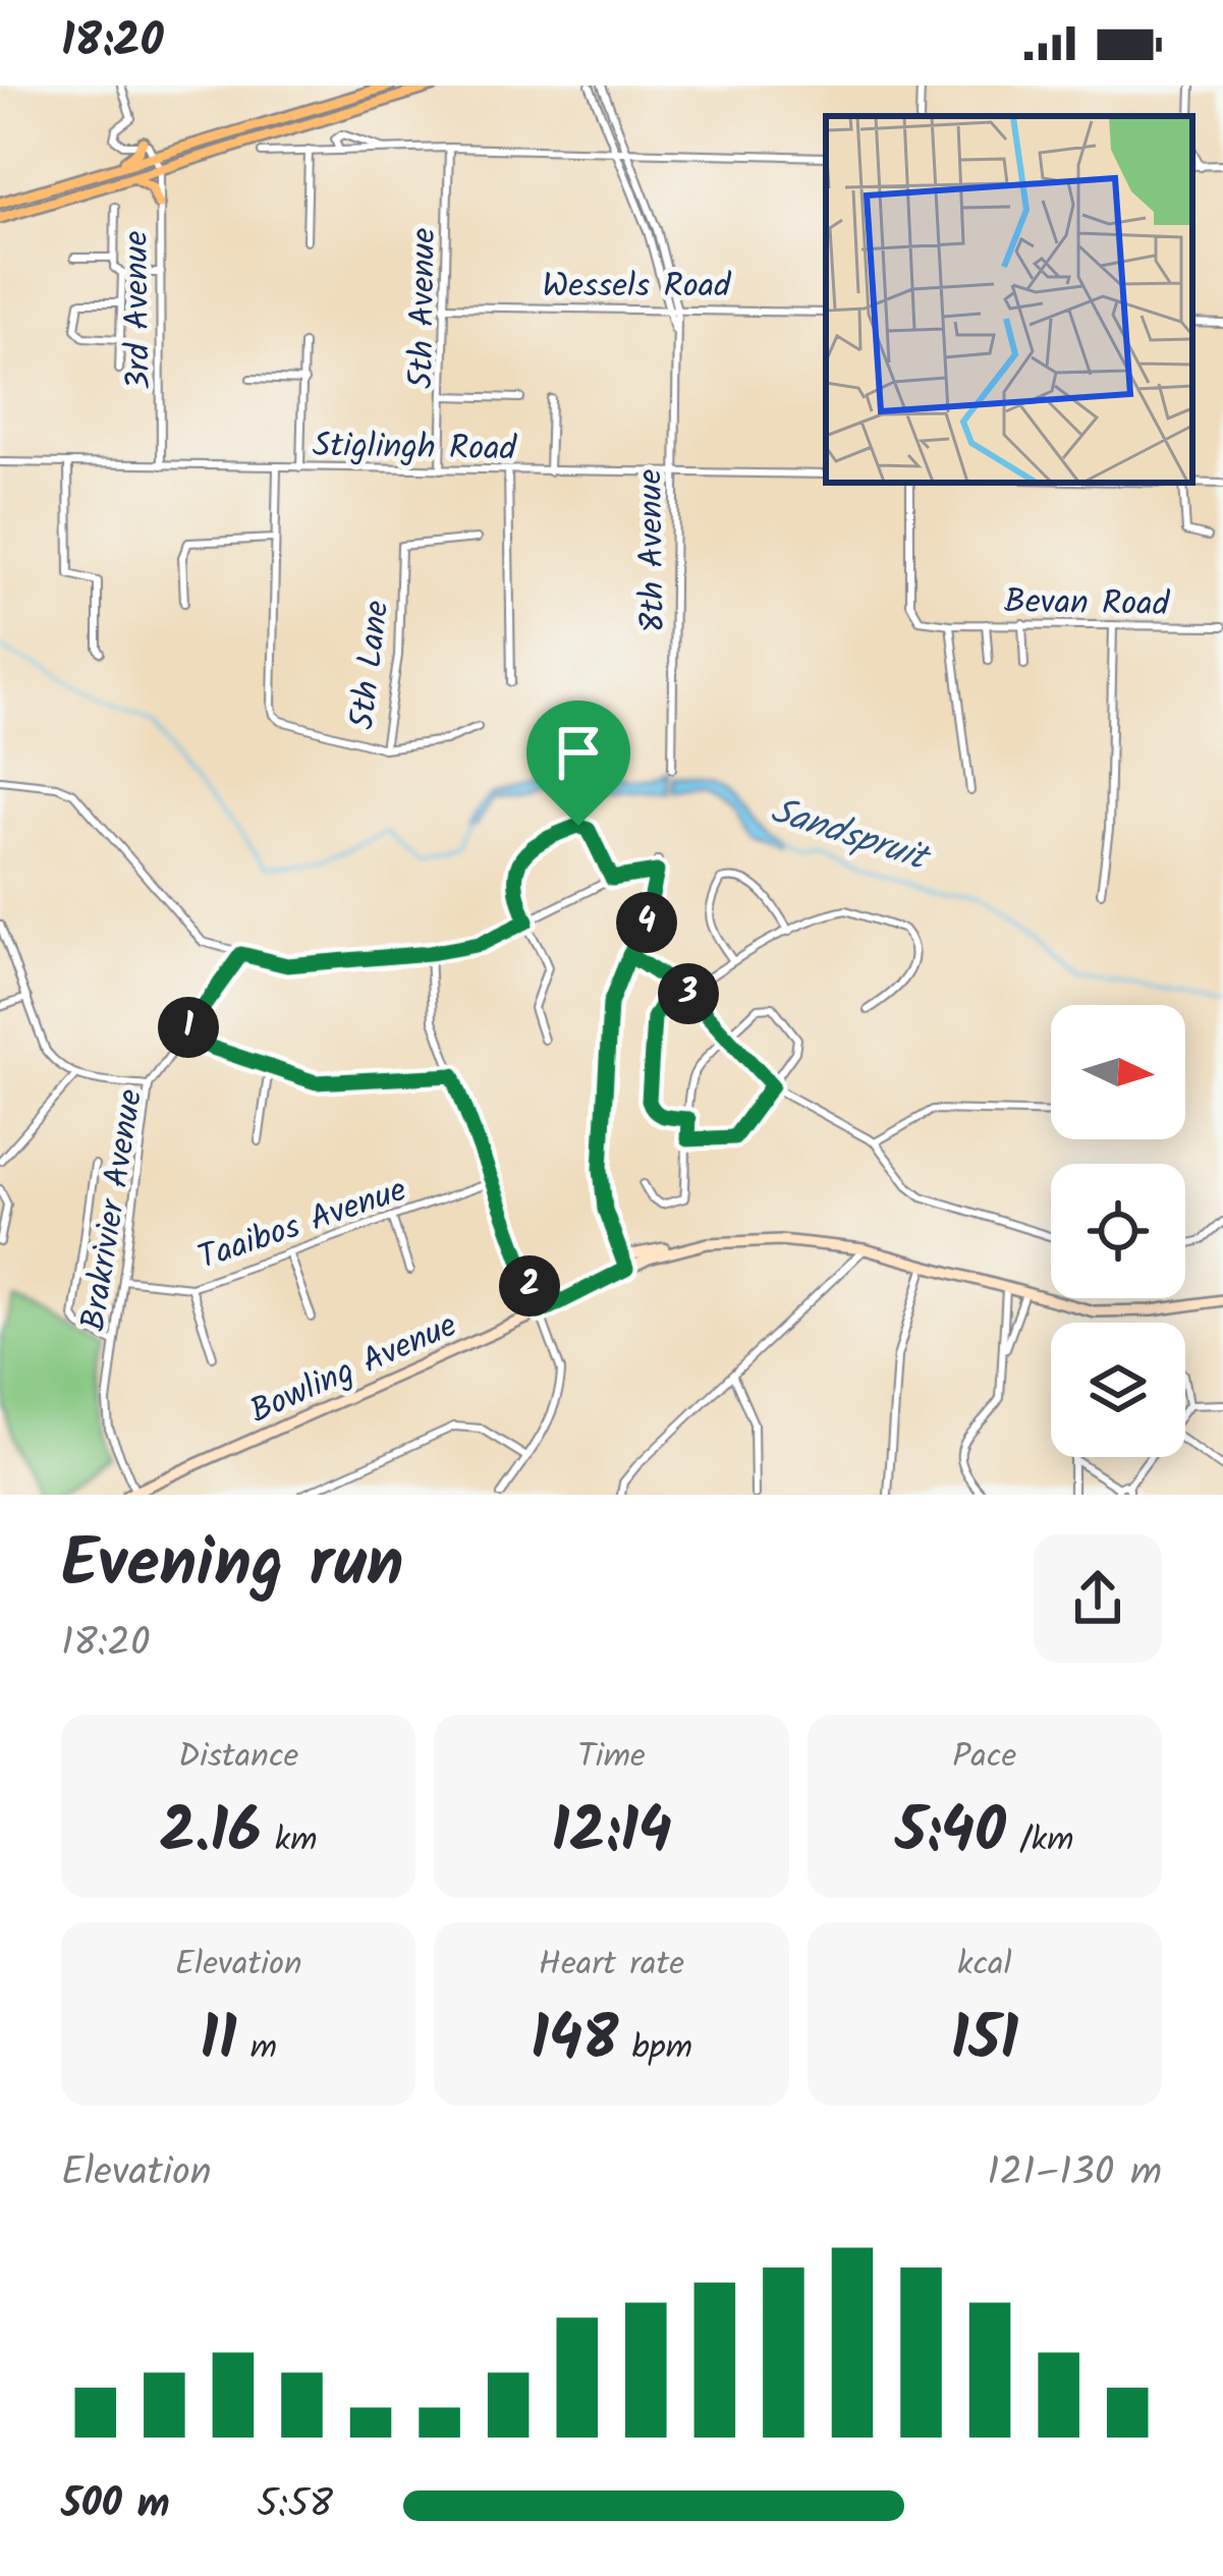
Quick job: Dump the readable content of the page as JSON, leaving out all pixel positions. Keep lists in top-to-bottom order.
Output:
{
  "streets": {
    "main road": ["Bowling Avenue"],
    "street": [
      "Wessels Road",
      "5th Avenue",
      "3rd Avenue",
      "Stiglingh Road",
      "8th Avenue",
      "Bevan Road",
      "5th Lane",
      "Brakrivier Avenue",
      "Taaibos Avenue"
    ]
  },
  "crossings": [
    ["Wessels Road", "5th Avenue"],
    ["Wessels Road", "8th Avenue"],
    ["5th Avenue", "Stiglingh Road"],
    ["3rd Avenue", "Stiglingh Road"],
    ["Stiglingh Road", "8th Avenue"],
    ["Brakrivier Avenue", "Taaibos Avenue"],
    ["Brakrivier Avenue", "Bowling Avenue"]
  ],
  "water": ["Sandspruit"],
  "north": "right",
  "page": {
    "status": "18:20",
    "pins": [
      "4",
      "3",
      "1",
      "2"
    ],
    "heading": ["Evening run", "18:20"],
    "stats": [
      ["Distance", "2.16 km"],
      ["Time", "12:14"],
      ["Pace", "5:40 /km"],
      ["Elevation", "11 m"],
      ["Heart rate", "148 bpm"],
      ["kcal", "151"]
    ],
    "chart": ["Elevation", "121–130 m"],
    "list": [
      {
        "name": "500 m",
        "note": "5:58"
      }
    ]
  }
}
